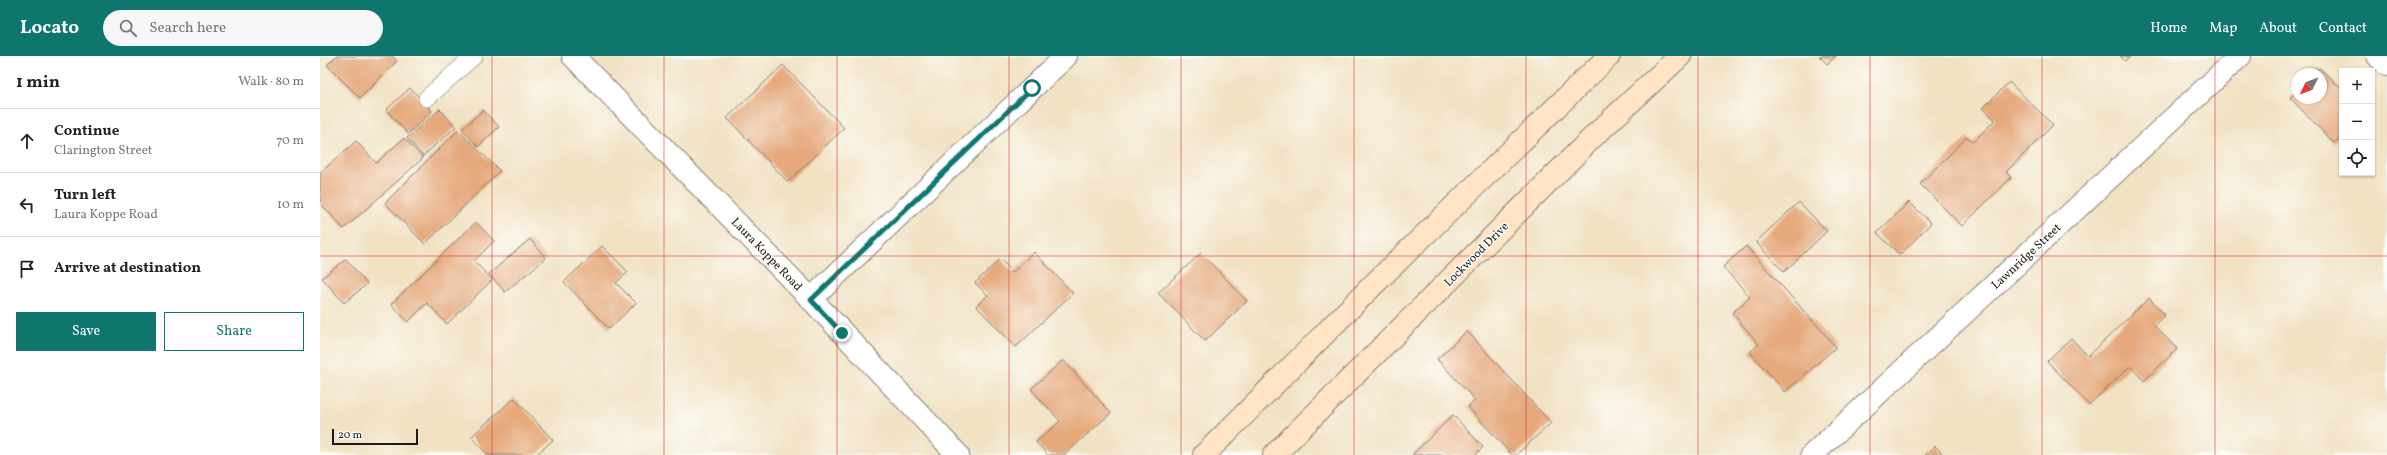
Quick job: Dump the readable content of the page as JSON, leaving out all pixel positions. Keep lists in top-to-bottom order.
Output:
{
  "streets": {
    "main road": ["Lockwood Drive"],
    "street": ["Laura Koppe Road", "Lawnridge Street"]
  },
  "scale_bar": "20 m",
  "north": "bottom left",
  "page": {
    "header": "Locato",
    "search": "Search here",
    "nav": [
      "Home",
      "Map",
      "About",
      "Contact"
    ],
    "heading": ["1 min", "Walk · 80 m"],
    "map_buttons": ["+", "−"],
    "list": [
      ["Continue", "Clarington Street", "70 m"],
      ["Turn left", "Laura Koppe Road", "10 m"],
      "Arrive at destination"
    ],
    "buttons": ["Save", "Share"],
    "scale": "20 m"
  }
}
